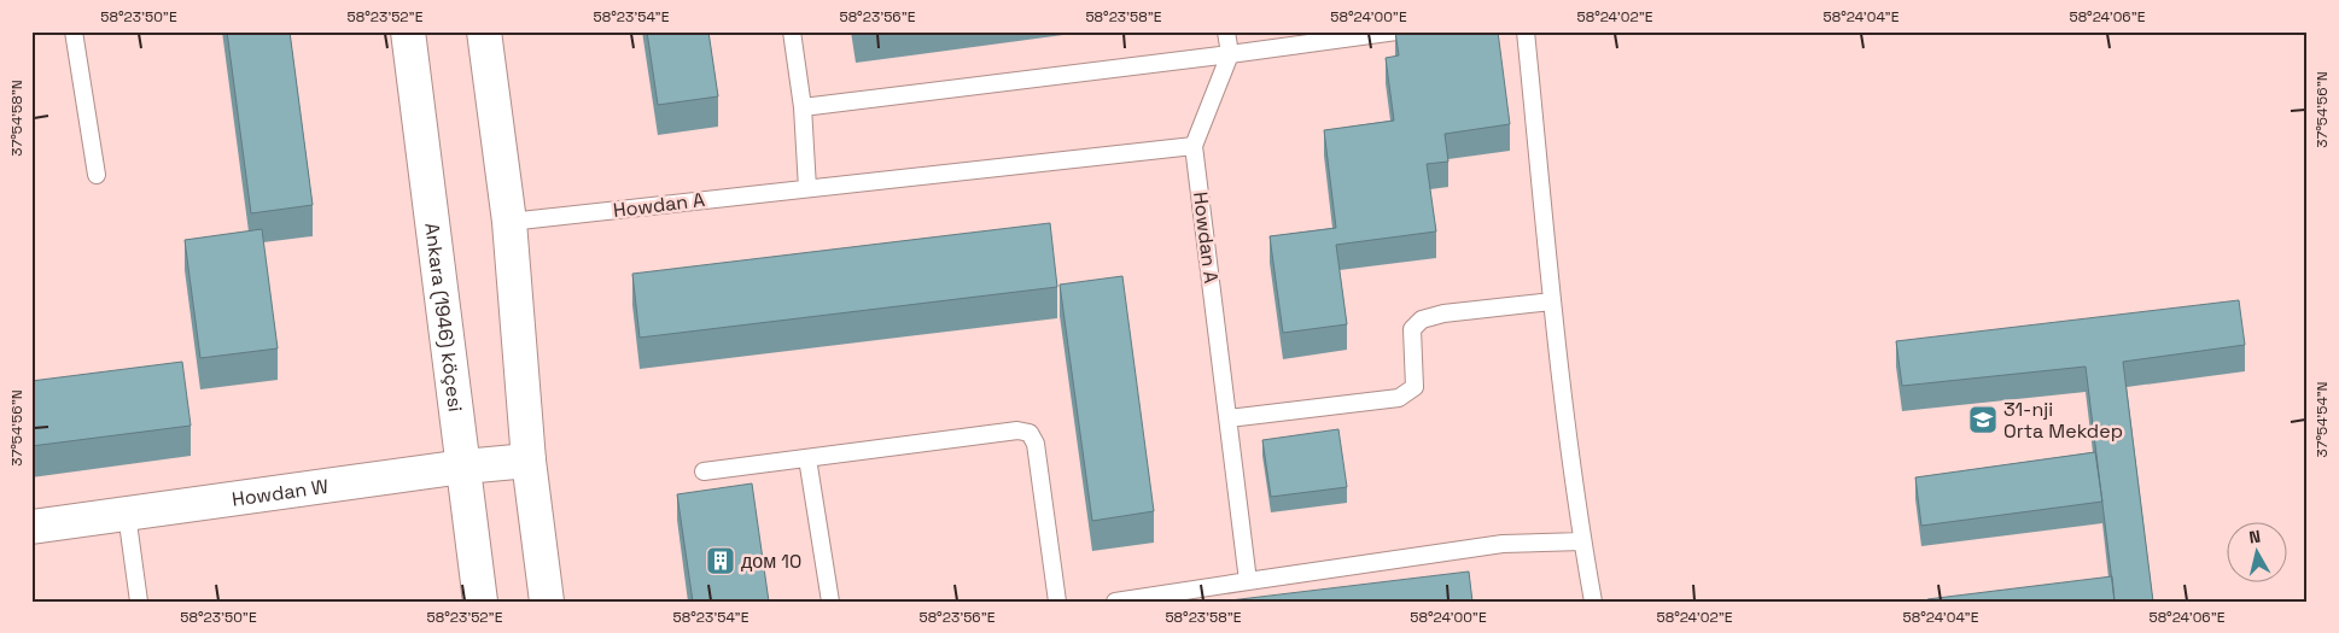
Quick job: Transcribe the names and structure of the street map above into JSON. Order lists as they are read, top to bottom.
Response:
{
  "streets": {
    "main road": ["Ankara (1946) köçesi", "Howdan W"],
    "lane": ["Howdan A"]
  },
  "crossings": [
    ["Ankara (1946) köçesi", "Howdan W"]
  ],
  "places": {
    "school or university": ["31-nji Orta Mekdep"],
    "building": ["дом 10"]
  },
  "north": "top",
  "coordinates": [
    "58°23'50\"E",
    "58°23'52\"E",
    "58°23'54\"E",
    "58°23'56\"E",
    "58°23'58\"E",
    "58°24'00\"E",
    "58°24'02\"E",
    "58°24'04\"E",
    "58°24'06\"E",
    "37°54'56\"N",
    "37°54'58\"N",
    "37°54'54\"N"
  ]
}
